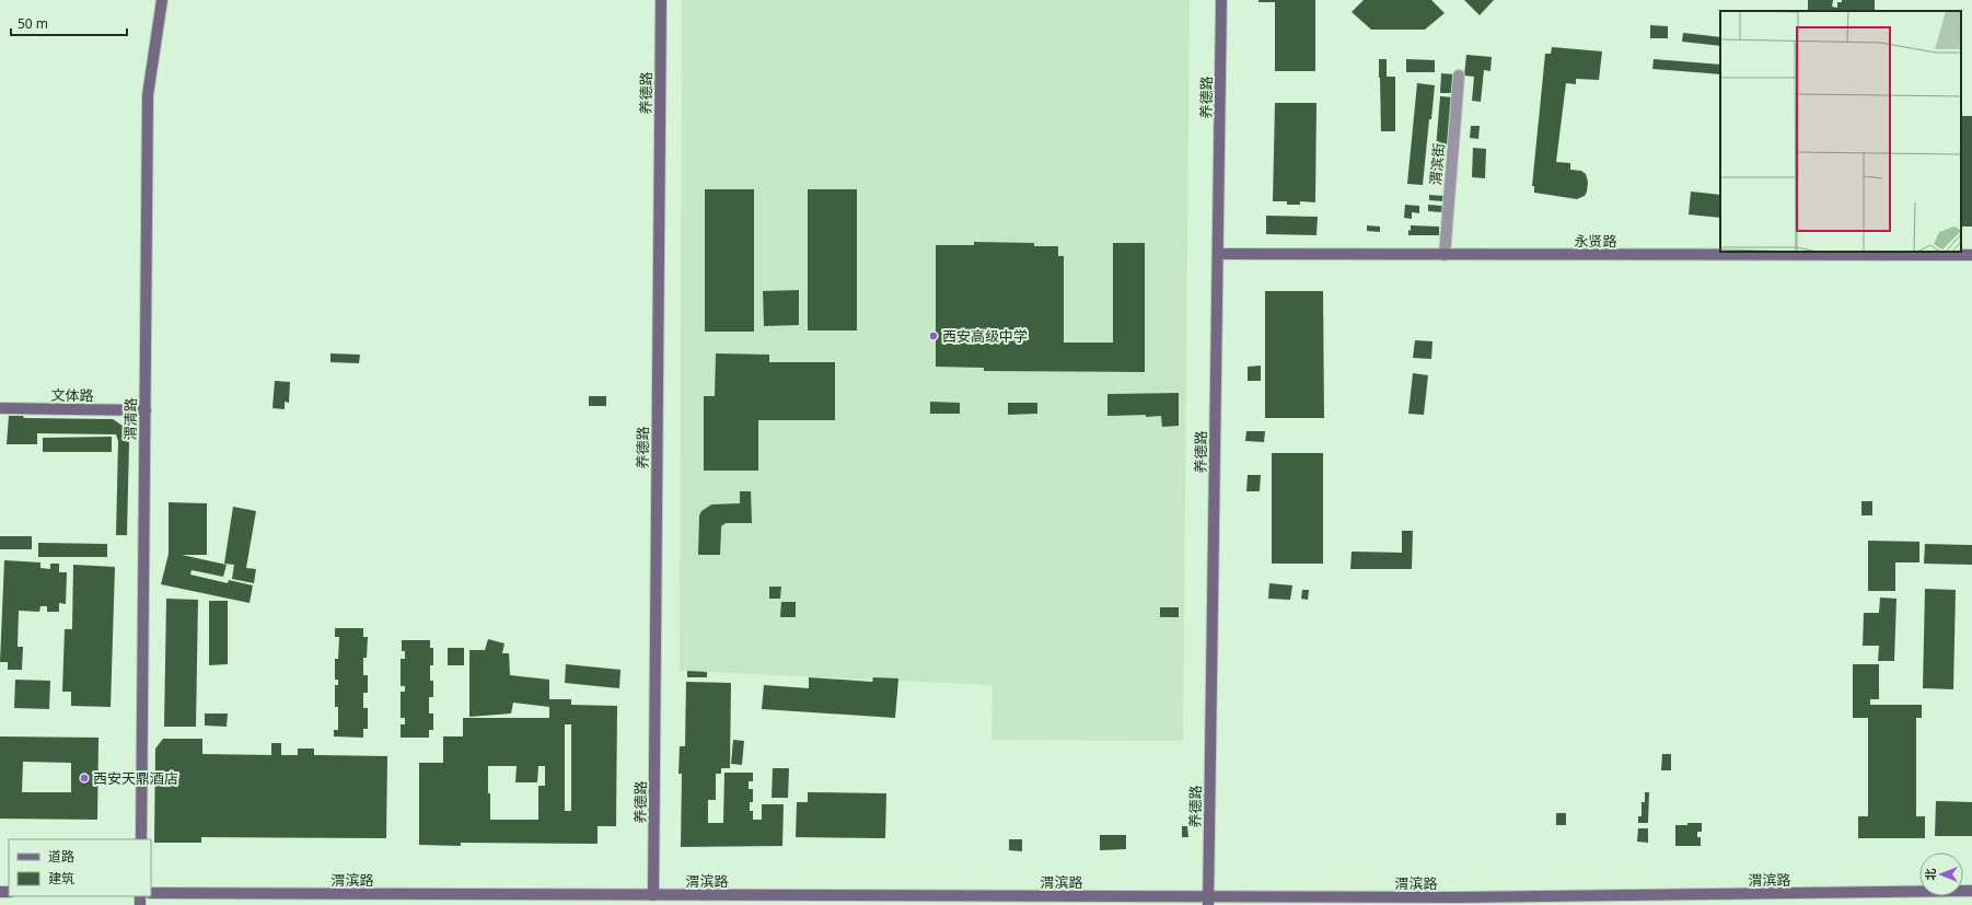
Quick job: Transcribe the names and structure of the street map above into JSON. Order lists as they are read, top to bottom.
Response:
{
  "streets": {
    "street": [
      "养德路",
      "渭滨街",
      "永贤路",
      "文体路",
      "渭清路",
      "渭滨路"
    ]
  },
  "crossings": [
    ["养德路", "永贤路"],
    ["养德路", "渭滨路"],
    ["渭滨街", "永贤路"],
    ["文体路", "渭清路"]
  ],
  "places": ["西安高级中学", "西安天鼎酒店"],
  "legend": ["道路", "建筑"],
  "scale_bar": "50 m",
  "north": "left"
}
